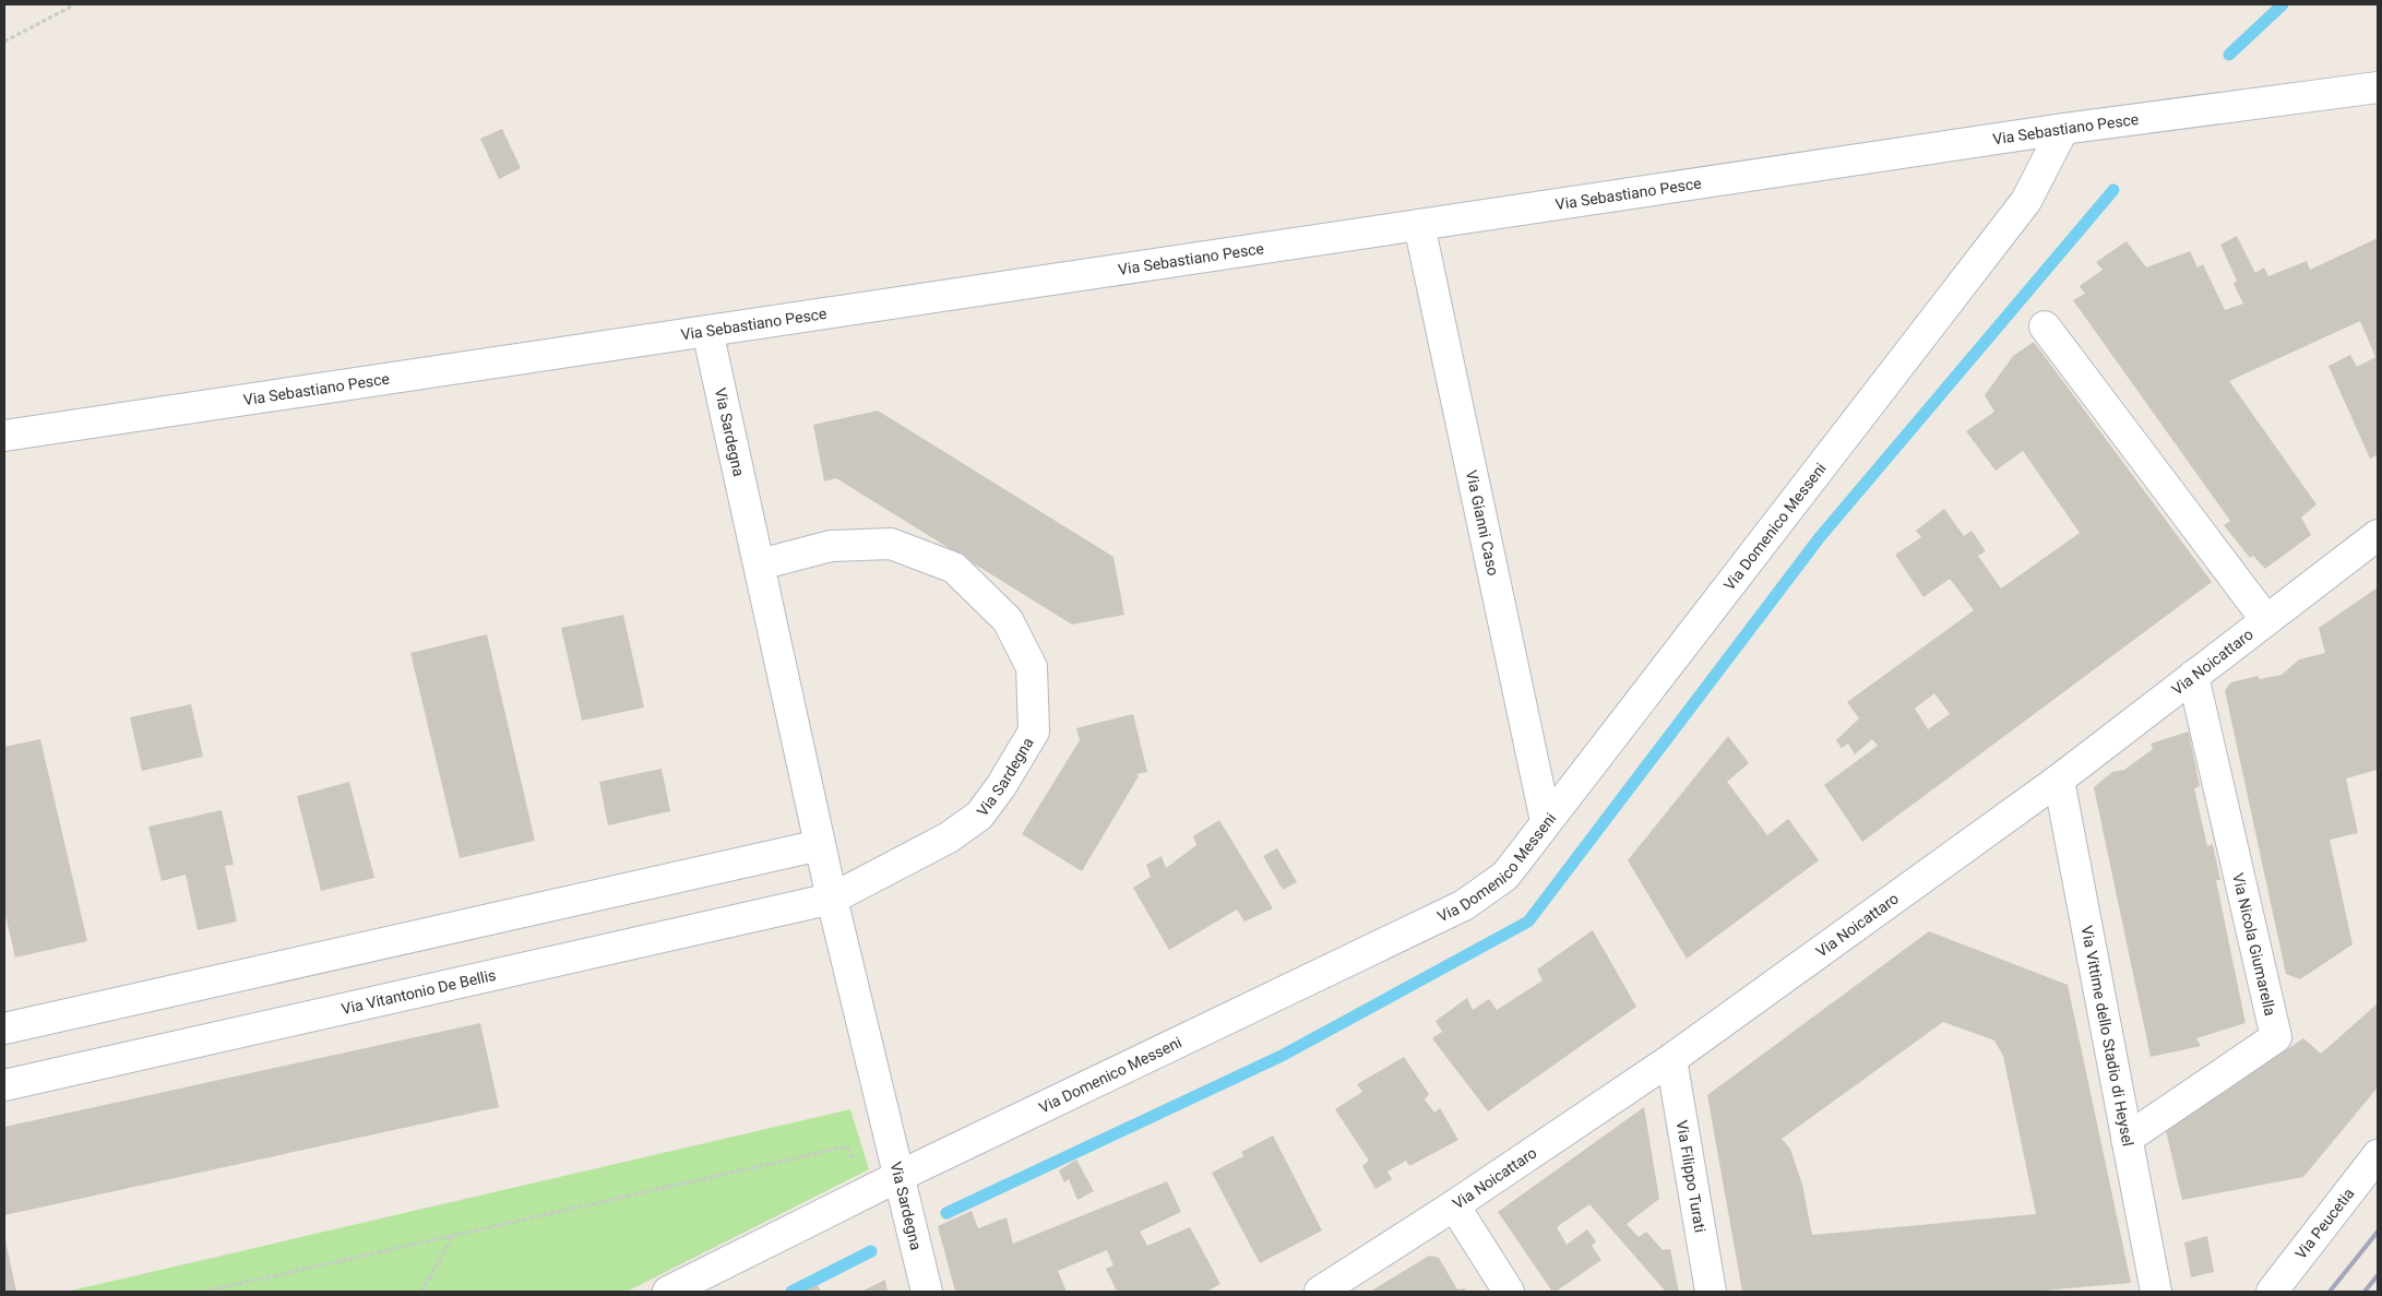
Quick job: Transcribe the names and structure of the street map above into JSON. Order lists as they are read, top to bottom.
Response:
{
  "streets": {
    "street": [
      "Via Sebastiano Pesce",
      "Via Sardegna",
      "Via Gianni Caso",
      "Via Domenico Messeni",
      "Via Noicattaro",
      "Via Nicola Giumarella",
      "Via Vitantonio De Bellis",
      "Via Vittime dello Stadio di Heysel",
      "Via Filippo Turati",
      "Via Peucetia"
    ]
  },
  "crossings": [
    ["Via Sebastiano Pesce", "Via Sardegna"],
    ["Via Sebastiano Pesce", "Via Gianni Caso"],
    ["Via Sebastiano Pesce", "Via Domenico Messeni"],
    ["Via Sardegna", "Via Domenico Messeni"],
    ["Via Sardegna", "Via Vitantonio De Bellis"],
    ["Via Gianni Caso", "Via Domenico Messeni"],
    ["Via Noicattaro", "Via Nicola Giumarella"],
    ["Via Noicattaro", "Via Vittime dello Stadio di Heysel"],
    ["Via Noicattaro", "Via Filippo Turati"],
    ["Via Nicola Giumarella", "Via Vittime dello Stadio di Heysel"]
  ]
}
